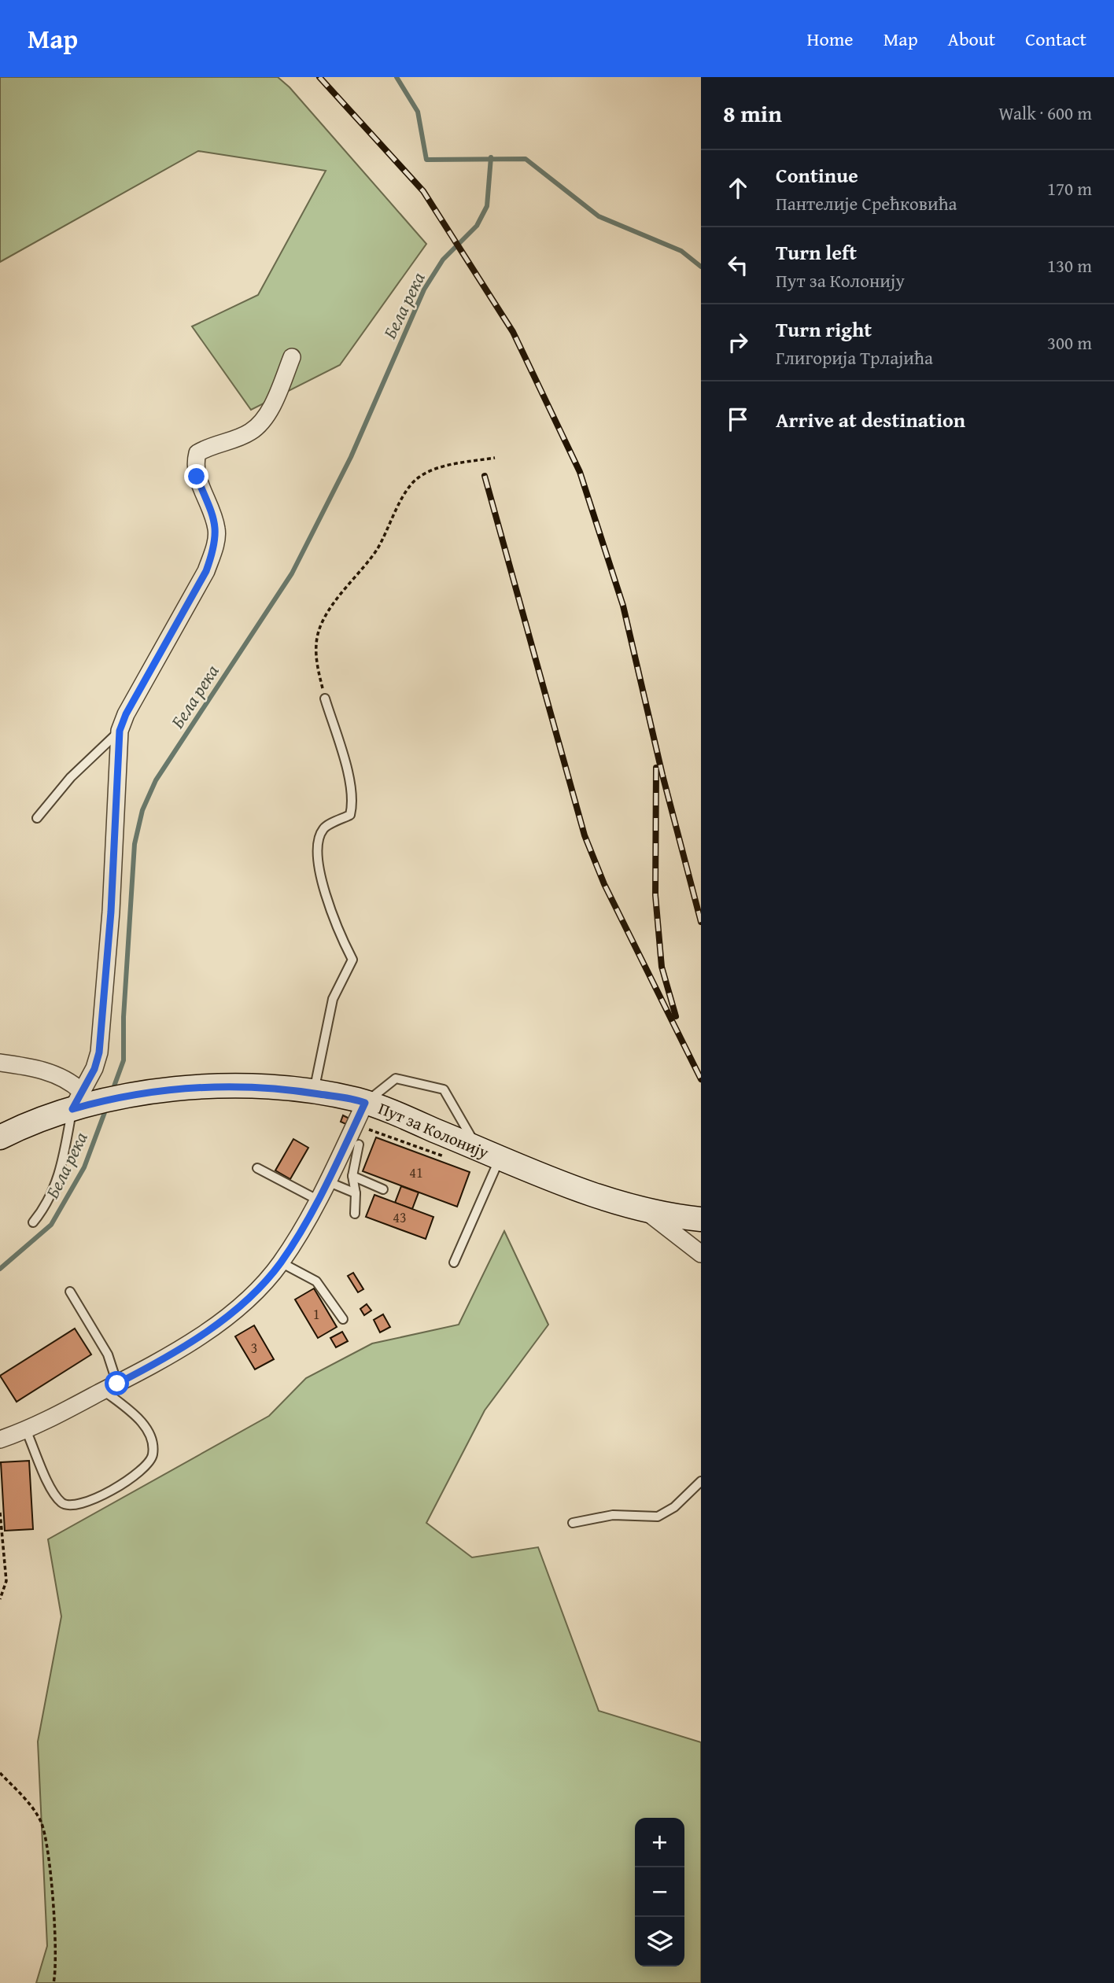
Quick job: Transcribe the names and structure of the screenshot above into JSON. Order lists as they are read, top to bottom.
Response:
{
  "streets": {
    "street": ["Пут за Колонију"]
  },
  "water": ["Бела река"],
  "house_numbers": [
    "41",
    "43",
    "1",
    "3"
  ],
  "page": {
    "header": "Map",
    "nav": [
      "Home",
      "Map",
      "About",
      "Contact"
    ],
    "heading": ["8 min", "Walk · 600 m"],
    "list": [
      ["Continue", "Пантелије Срећковића", "170 m"],
      ["Turn left", "Пут за Колонију", "130 m"],
      ["Turn right", "Глигорија Трлајића", "300 m"],
      "Arrive at destination"
    ],
    "map_buttons": ["+", "−"]
  }
}
